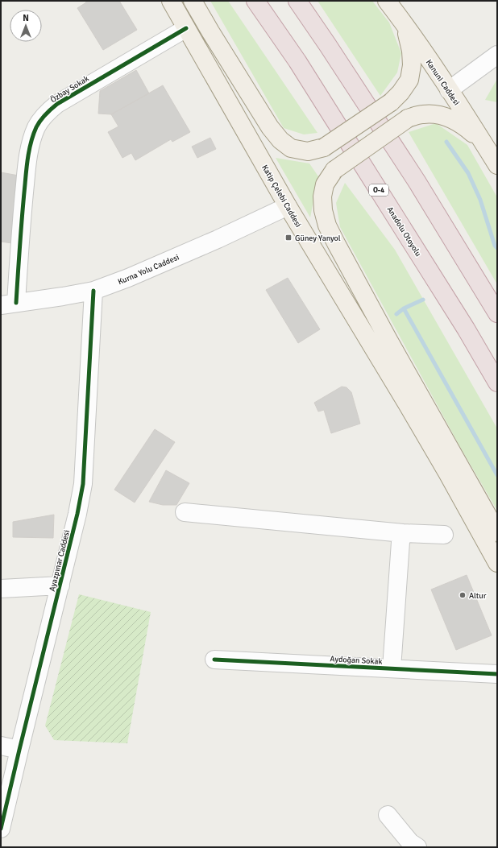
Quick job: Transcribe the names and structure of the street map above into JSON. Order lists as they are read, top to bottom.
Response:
{
  "streets": {
    "highway": ["O-4", "Anadolu Otoyolu"],
    "main road": ["Kanuni Caddesi", "Katip Çelebi Caddesi"],
    "street": [
      "Özbay Sokak",
      "Kurna Yolu Caddesi",
      "Ayazpınar Caddesi",
      "Aydoğan Sokak"
    ]
  },
  "crossings": [
    ["Özbay Sokak", "Katip Çelebi Caddesi"],
    ["Özbay Sokak", "Kurna Yolu Caddesi"],
    ["Katip Çelebi Caddesi", "Kurna Yolu Caddesi"],
    ["Kurna Yolu Caddesi", "Ayazpınar Caddesi"]
  ],
  "places": {
    "transit": ["Güney Yanyol"],
    "other": ["Altur"]
  },
  "north": "top"
}
